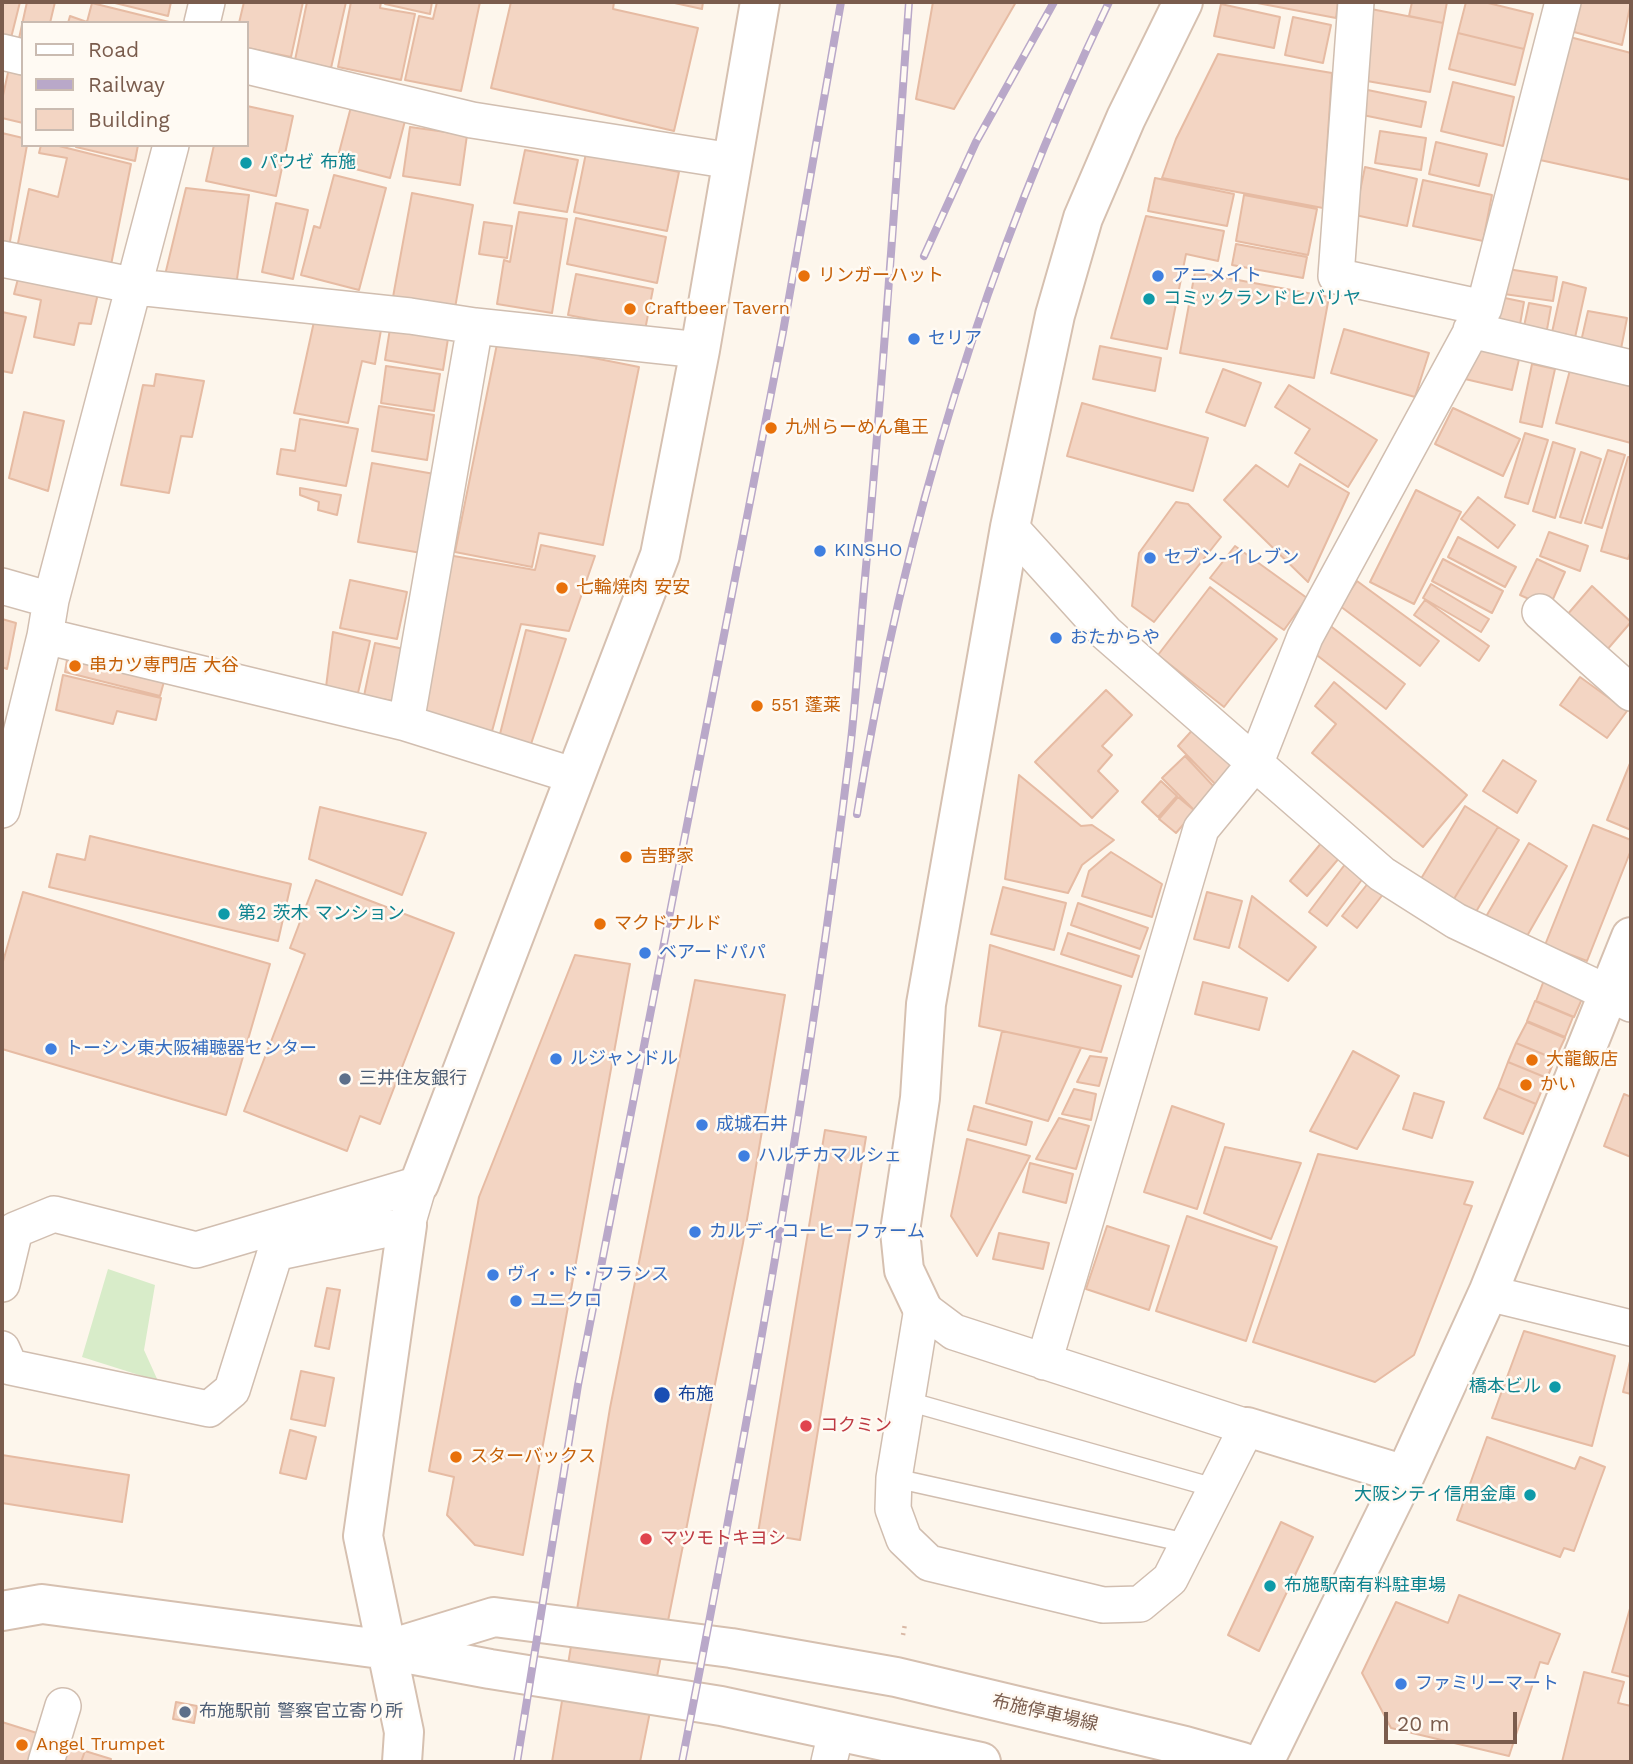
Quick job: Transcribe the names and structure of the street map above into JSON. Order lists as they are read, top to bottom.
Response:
{
  "streets": {
    "street": ["布施停車場線"]
  },
  "places": [
    "パウゼ 布施",
    "リンガーハット",
    "アニメイト",
    "コミックランドヒバリヤ",
    "Craftbeer Tavern",
    "セリア",
    "九州らーめん亀王",
    "KINSHO",
    "セブン-イレブン",
    "七輪焼肉 安安",
    "おたからや",
    "串カツ専門店 大谷",
    "551 蓬莱",
    "吉野家",
    "第2 茨木 マンション",
    "マクドナルド",
    "ベアードパパ",
    "トーシン東大阪補聴器センター",
    "ルジャンドル",
    "大龍飯店",
    "三井住友銀行",
    "かい",
    "成城石井",
    "ハルチカマルシェ",
    "カルディコーヒーファーム",
    "ヴィ・ド・フランス",
    "ユニクロ",
    "橋本ビル",
    "布施",
    "コクミン",
    "スターバックス",
    "大阪シティ信用金庫",
    "マツモトキヨシ",
    "布施駅南有料駐車場",
    "ファミリーマート",
    "布施駅前 警察官立寄り所",
    "Angel Trumpet"
  ],
  "legend": ["Road", "Railway", "Building"],
  "scale_bar": "20 m"
}
